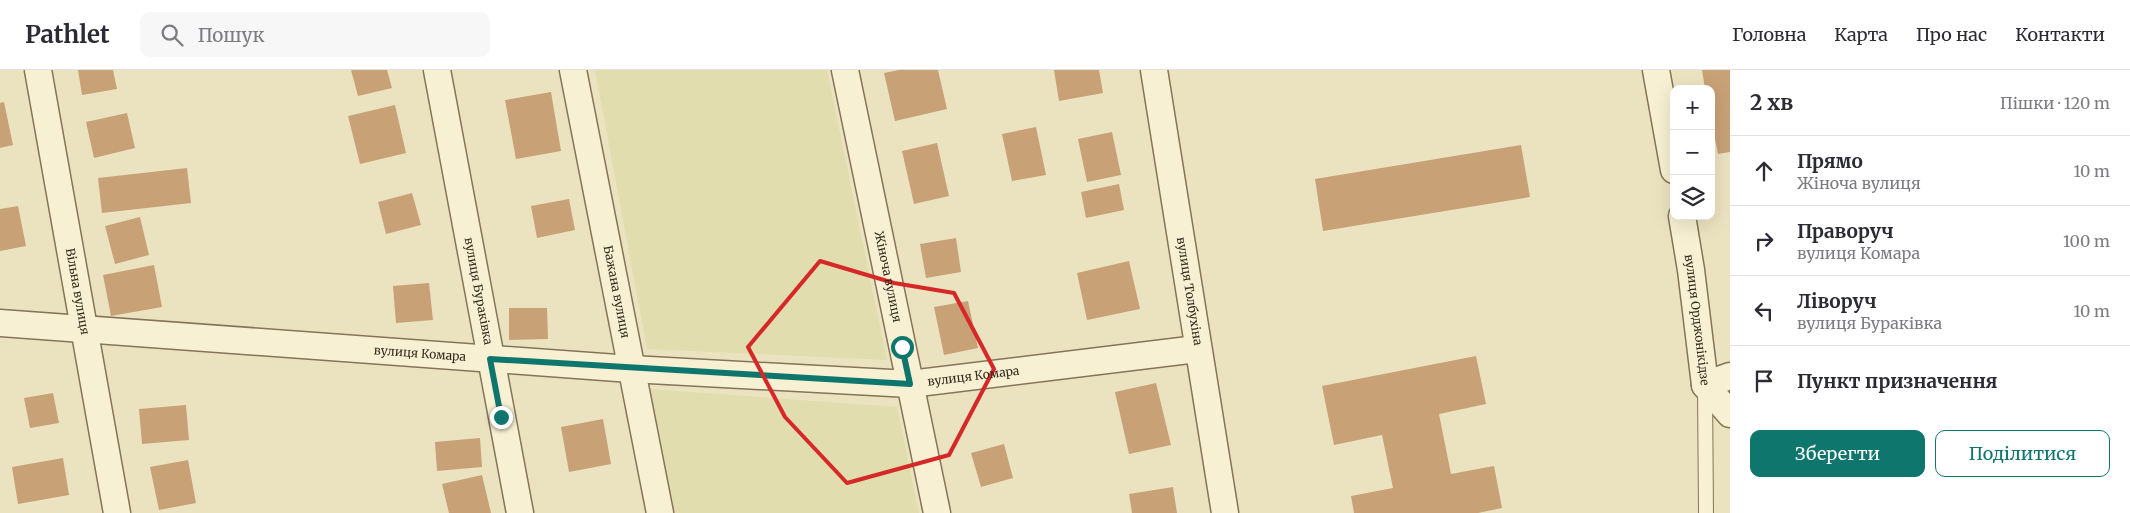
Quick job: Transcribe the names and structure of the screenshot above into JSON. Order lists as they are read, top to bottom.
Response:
{
  "streets": {
    "street": [
      "Жіноча вулиця",
      "Вільна вулиця",
      "вулиця Бураківка",
      "Бажана вулиця",
      "вулиця Толбухіна",
      "вулиця Орджонікідзе",
      "вулиця Комара"
    ]
  },
  "crossings": [
    ["Жіноча вулиця", "вулиця Комара"],
    ["Вільна вулиця", "вулиця Комара"],
    ["вулиця Бураківка", "вулиця Комара"],
    ["Бажана вулиця", "вулиця Комара"],
    ["вулиця Толбухіна", "вулиця Комара"]
  ],
  "page": {
    "header": "Pathlet",
    "search": "Пошук",
    "nav": [
      "Головна",
      "Карта",
      "Про нас",
      "Контакти"
    ],
    "heading": ["2 хв", "Пішки · 120 m"],
    "map_buttons": ["+", "−"],
    "list": [
      ["Прямо", "Жіноча вулиця", "10 m"],
      ["Праворуч", "вулиця Комара", "100 m"],
      ["Ліворуч", "вулиця Бураківка", "10 m"],
      "Пункт призначення"
    ],
    "buttons": ["Зберегти", "Поділитися"]
  }
}
